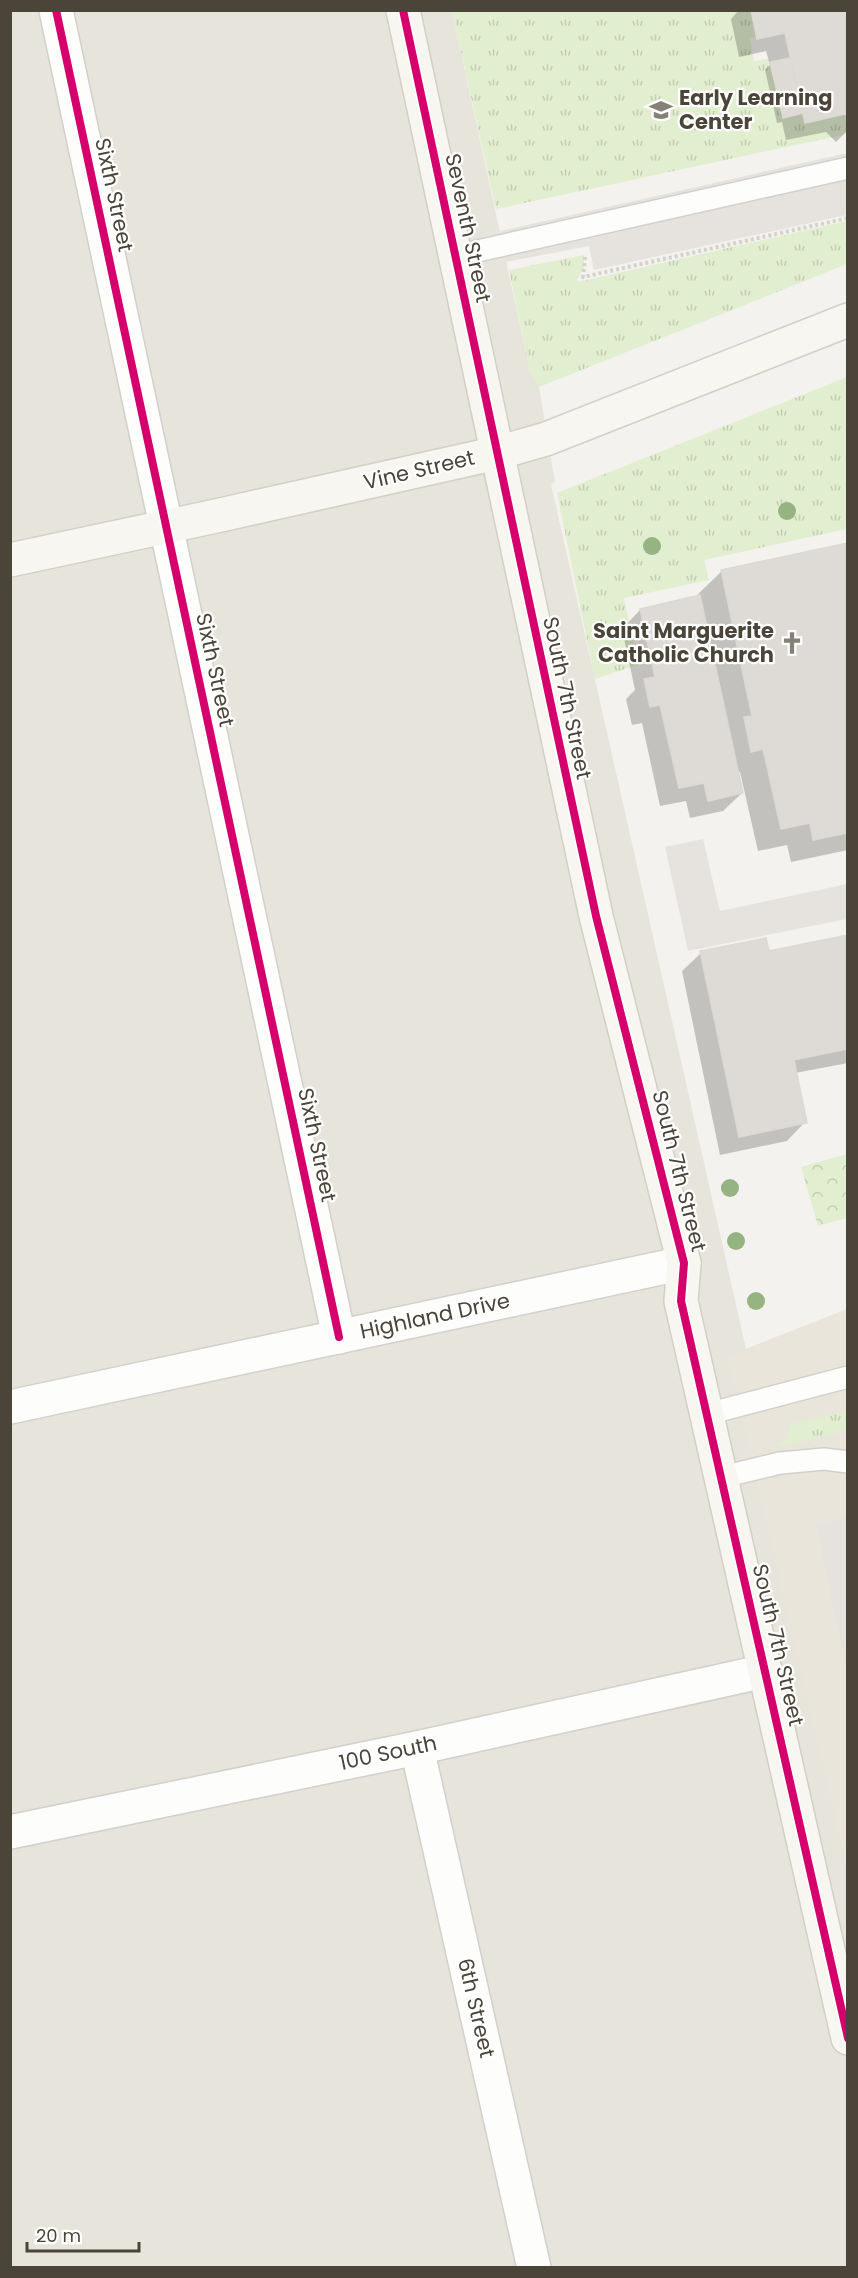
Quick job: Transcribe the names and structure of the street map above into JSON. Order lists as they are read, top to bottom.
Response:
{
  "streets": {
    "street": [
      "Sixth Street",
      "Seventh Street",
      "Vine Street",
      "South 7th Street",
      "Highland Drive",
      "100 South",
      "6th Street"
    ]
  },
  "crossings": [
    ["Sixth Street", "Vine Street"],
    ["Sixth Street", "Highland Drive"],
    ["Seventh Street", "Vine Street"],
    ["Seventh Street", "South 7th Street"],
    ["Vine Street", "South 7th Street"],
    ["South 7th Street", "Highland Drive"],
    ["South 7th Street", "100 South"],
    ["100 South", "6th Street"]
  ],
  "places": {
    "school or university": ["Early Learning Center"],
    "church": ["Saint Marguerite Catholic Church"]
  },
  "scale_bar": "20 m"
}
